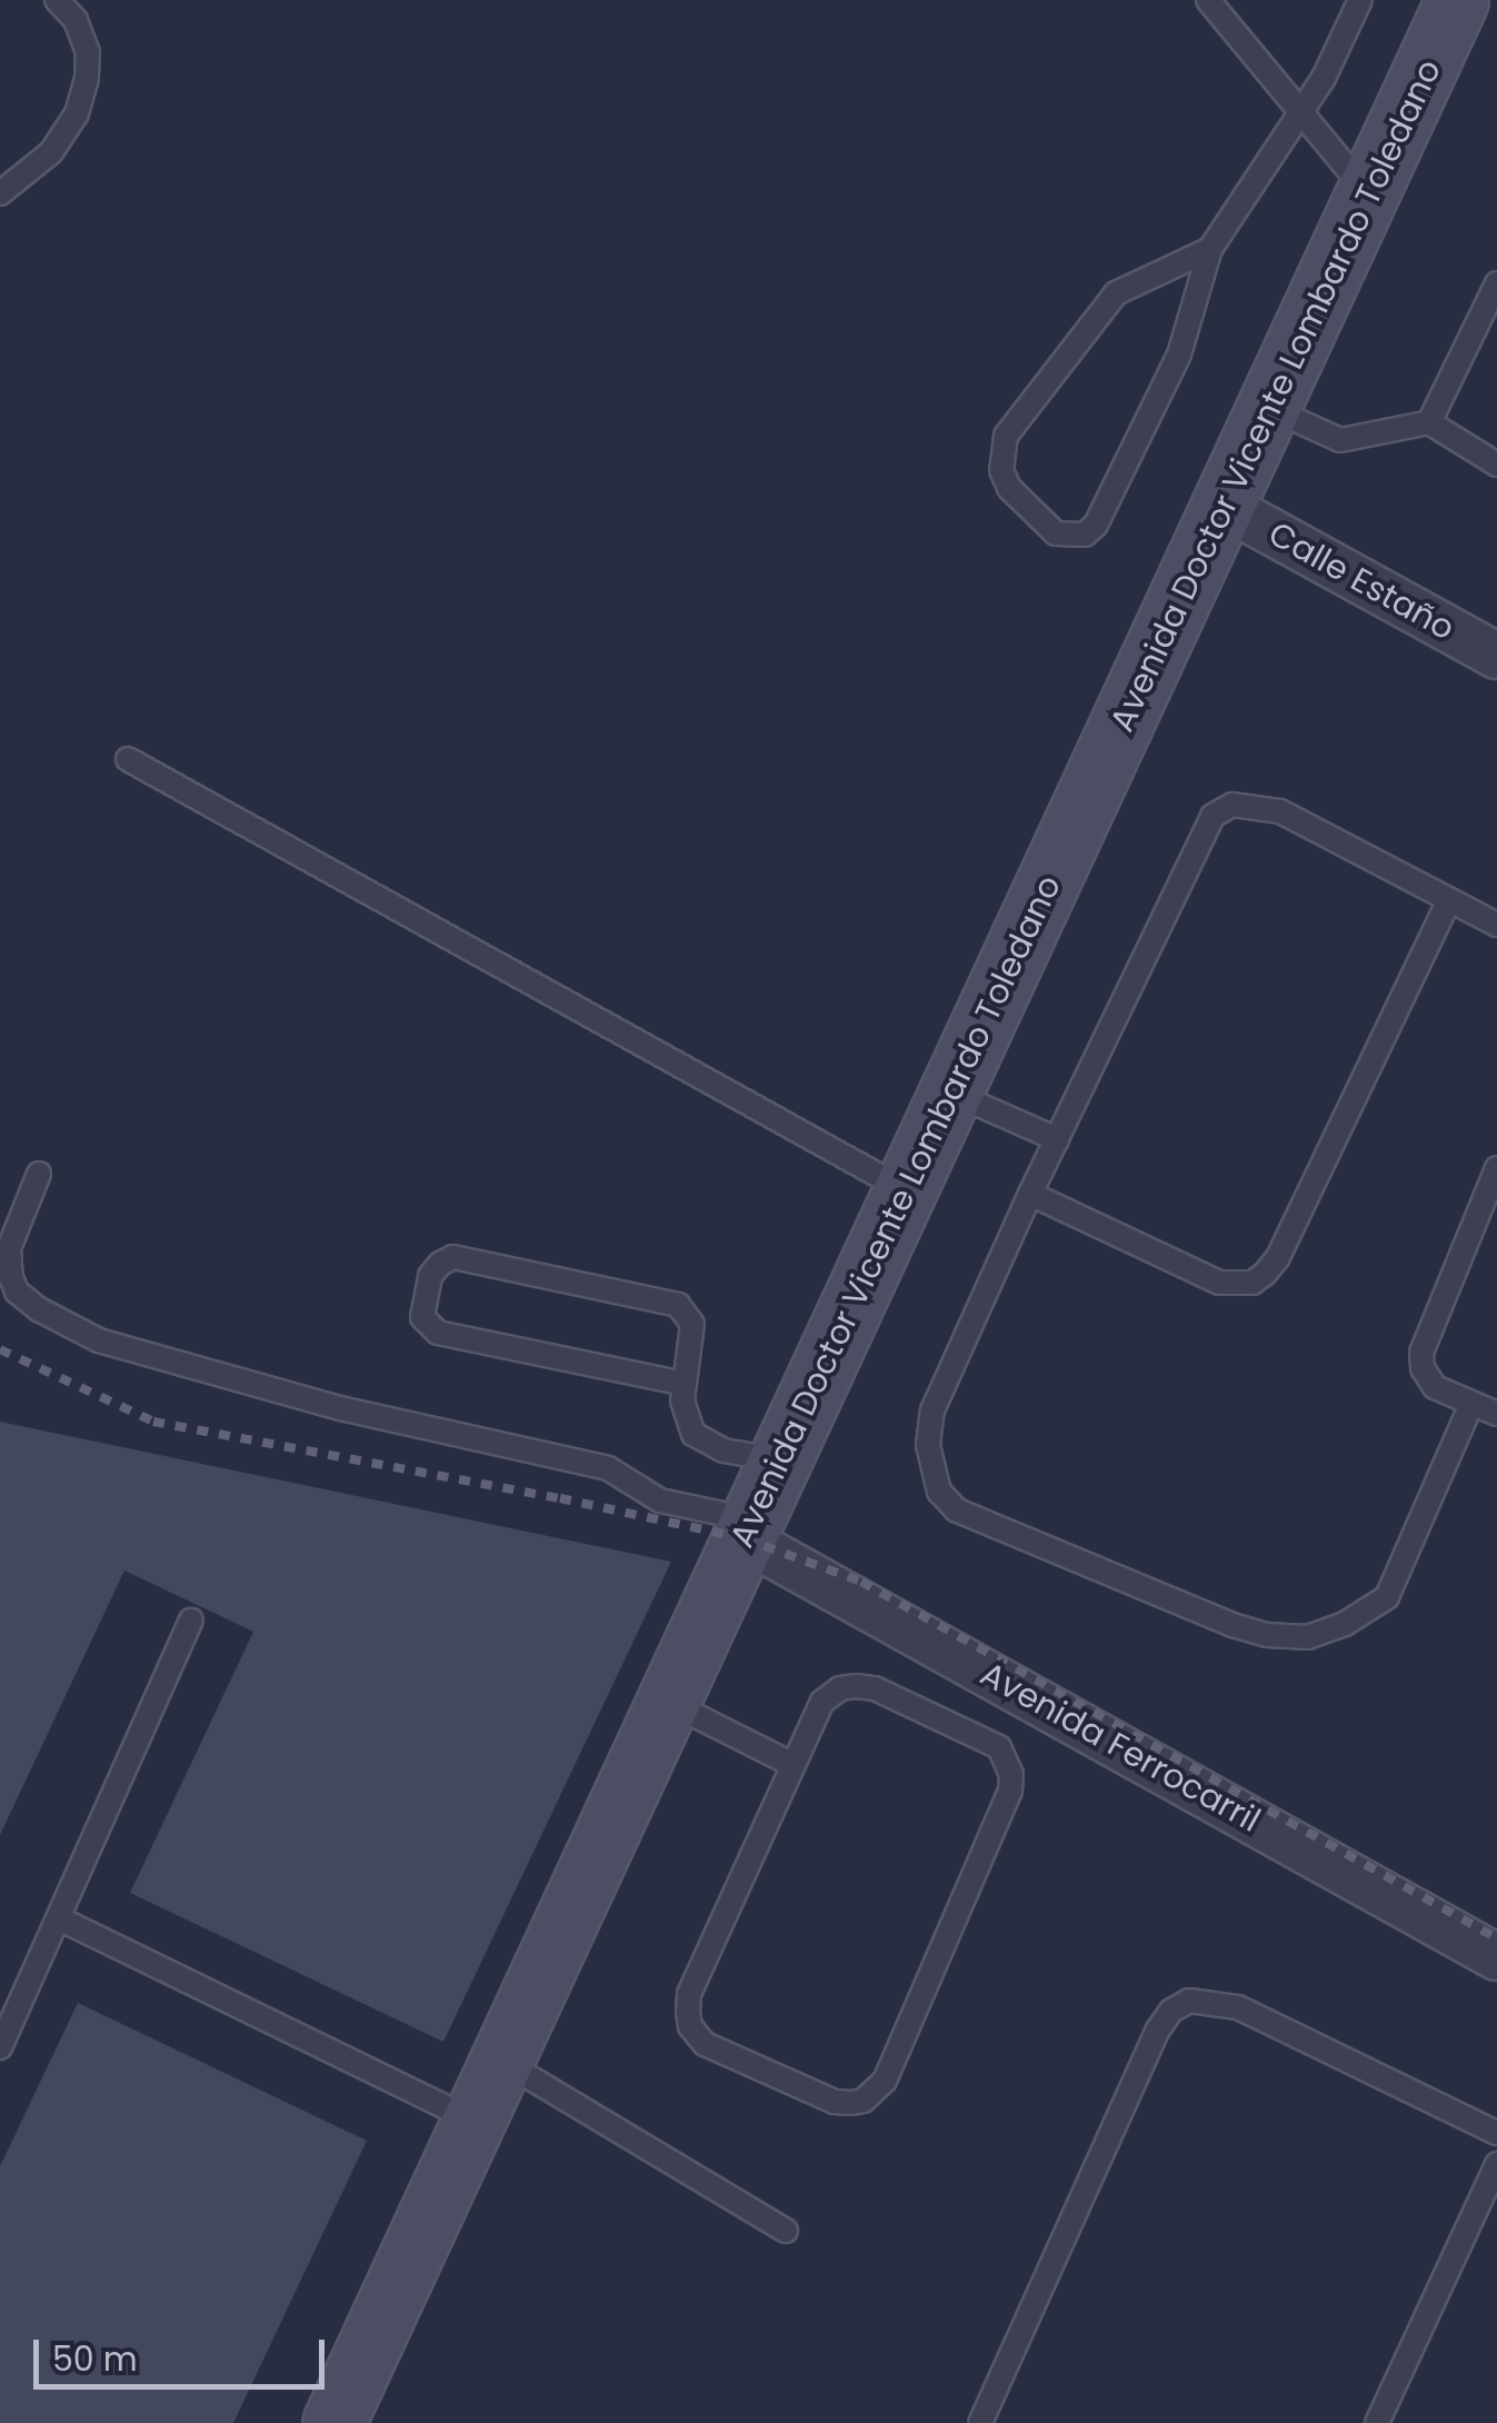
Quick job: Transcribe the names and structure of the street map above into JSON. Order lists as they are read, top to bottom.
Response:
{
  "streets": {
    "street": ["Avenida Doctor Vicente Lombardo Toledano", "Calle Estaño", "Avenida Ferrocarril"]
  },
  "crossings": [
    ["Avenida Doctor Vicente Lombardo Toledano", "Calle Estaño"],
    ["Avenida Doctor Vicente Lombardo Toledano", "Avenida Ferrocarril"]
  ],
  "scale_bar": "50 m"
}
